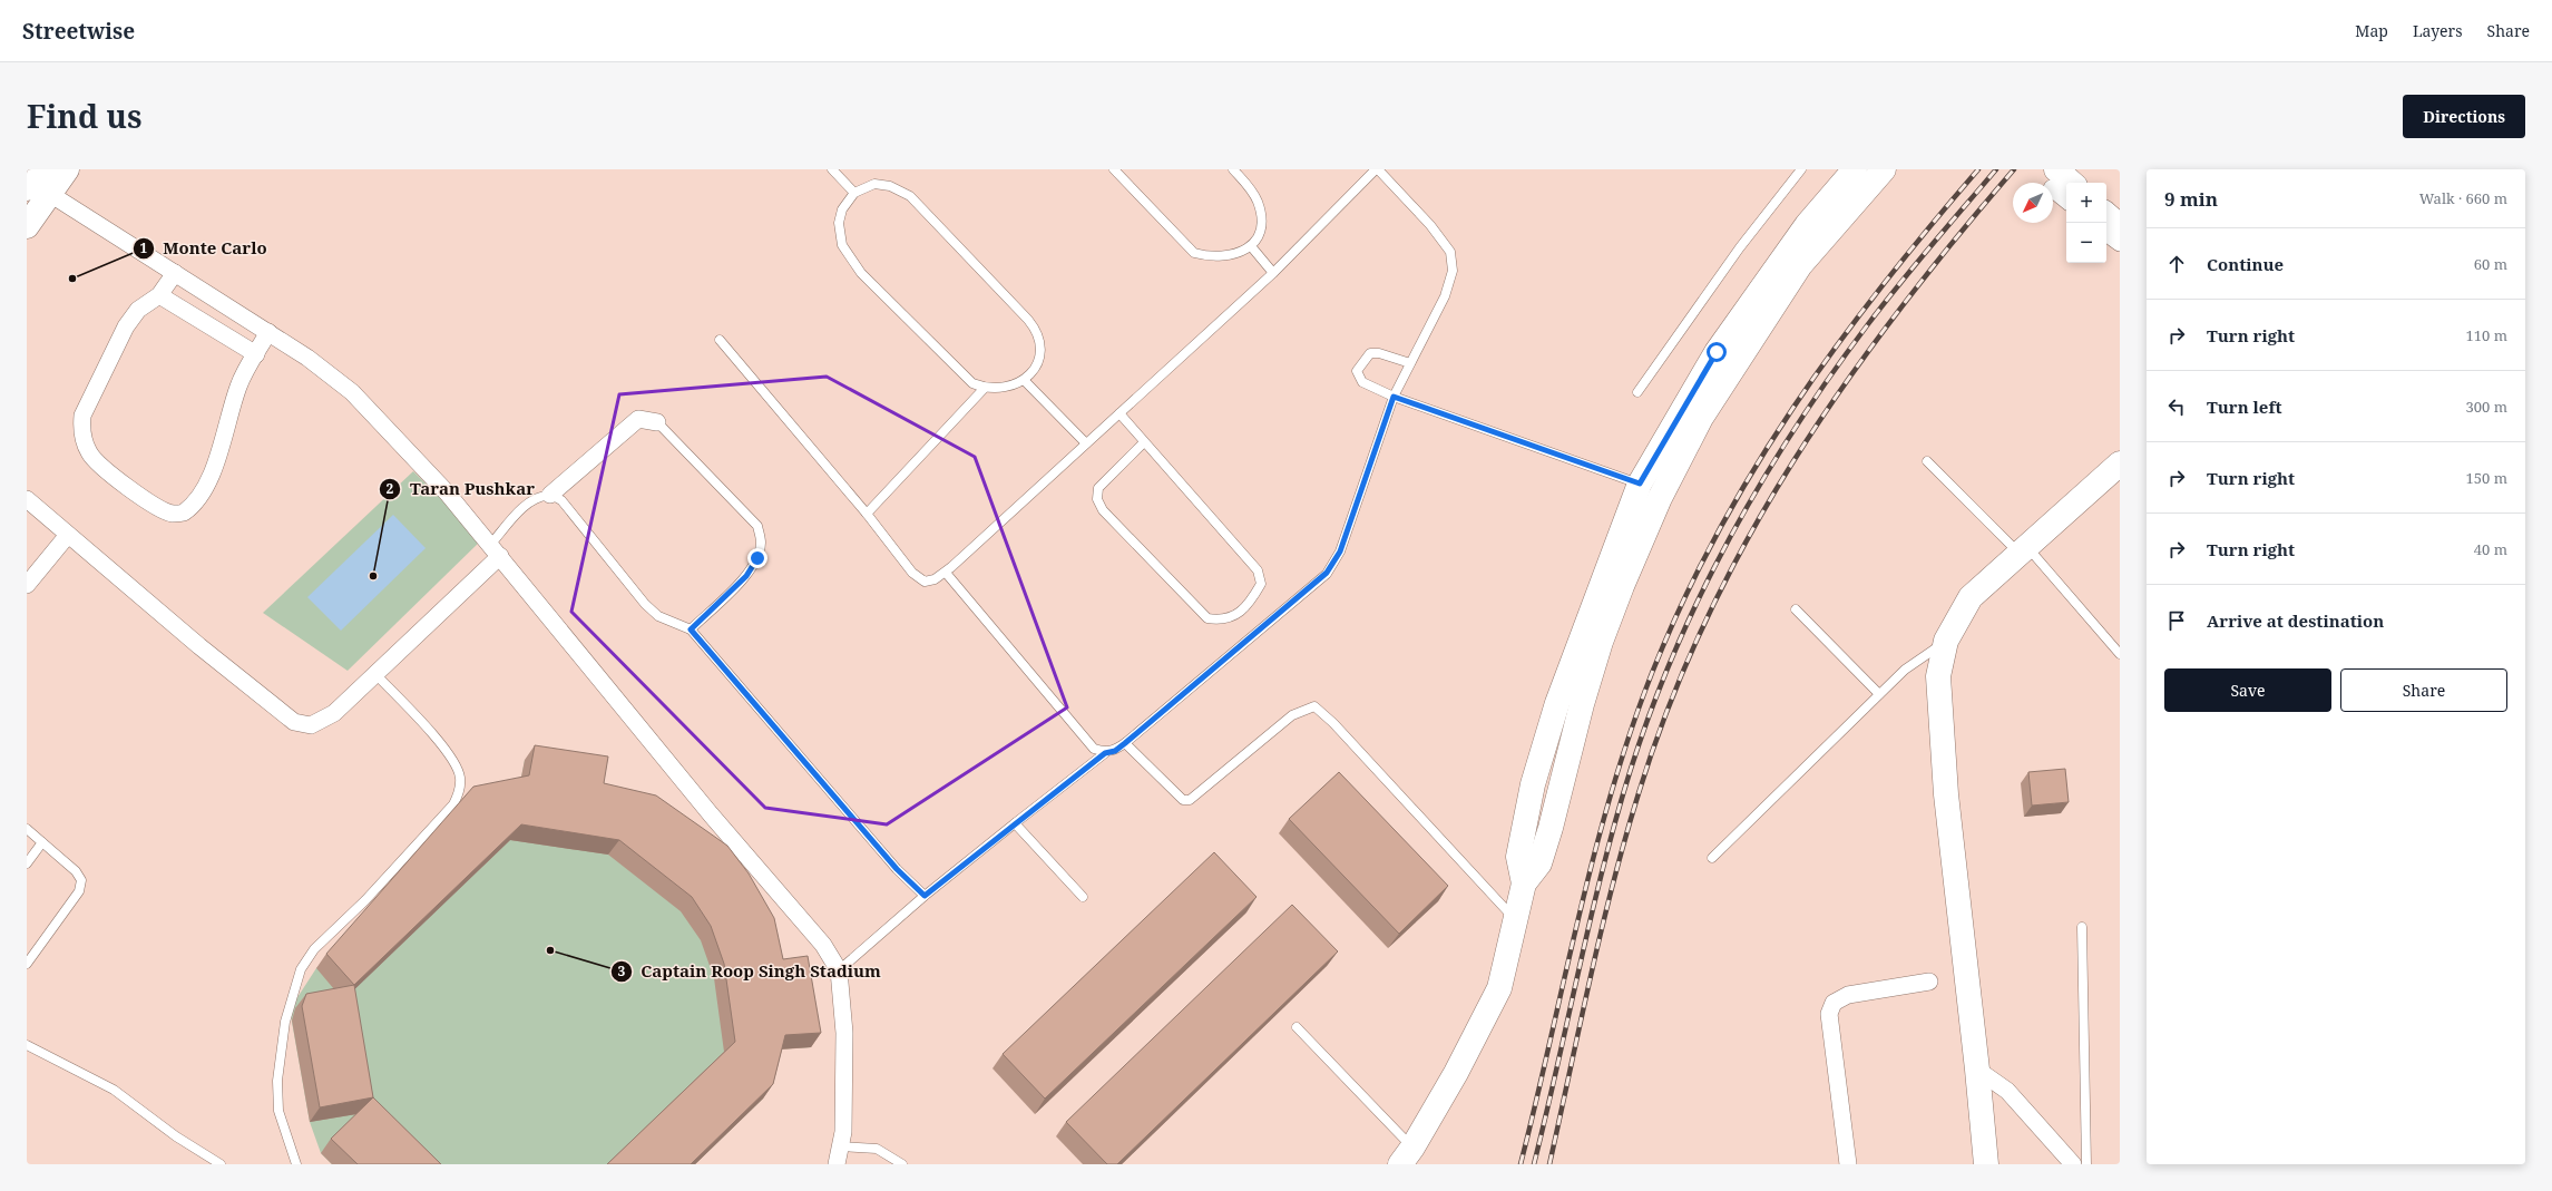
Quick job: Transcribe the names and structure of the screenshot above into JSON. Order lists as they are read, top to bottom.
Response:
{
  "places": ["Monte Carlo", "Taran Pushkar", "Captain Roop Singh Stadium"],
  "north": "bottom left",
  "page": {
    "header": "Streetwise",
    "nav": ["Map", "Layers", "Share"],
    "title": "Find us",
    "buttons": [
      "Directions",
      ["Save", "Share"]
    ],
    "heading": ["9 min", "Walk · 660 m"],
    "map_buttons": ["+", "−"],
    "list": [
      ["Continue", "60 m"],
      ["Turn right", "110 m"],
      ["Turn left", "300 m"],
      ["Turn right", "150 m"],
      ["Turn right", "40 m"],
      "Arrive at destination"
    ]
  }
}
